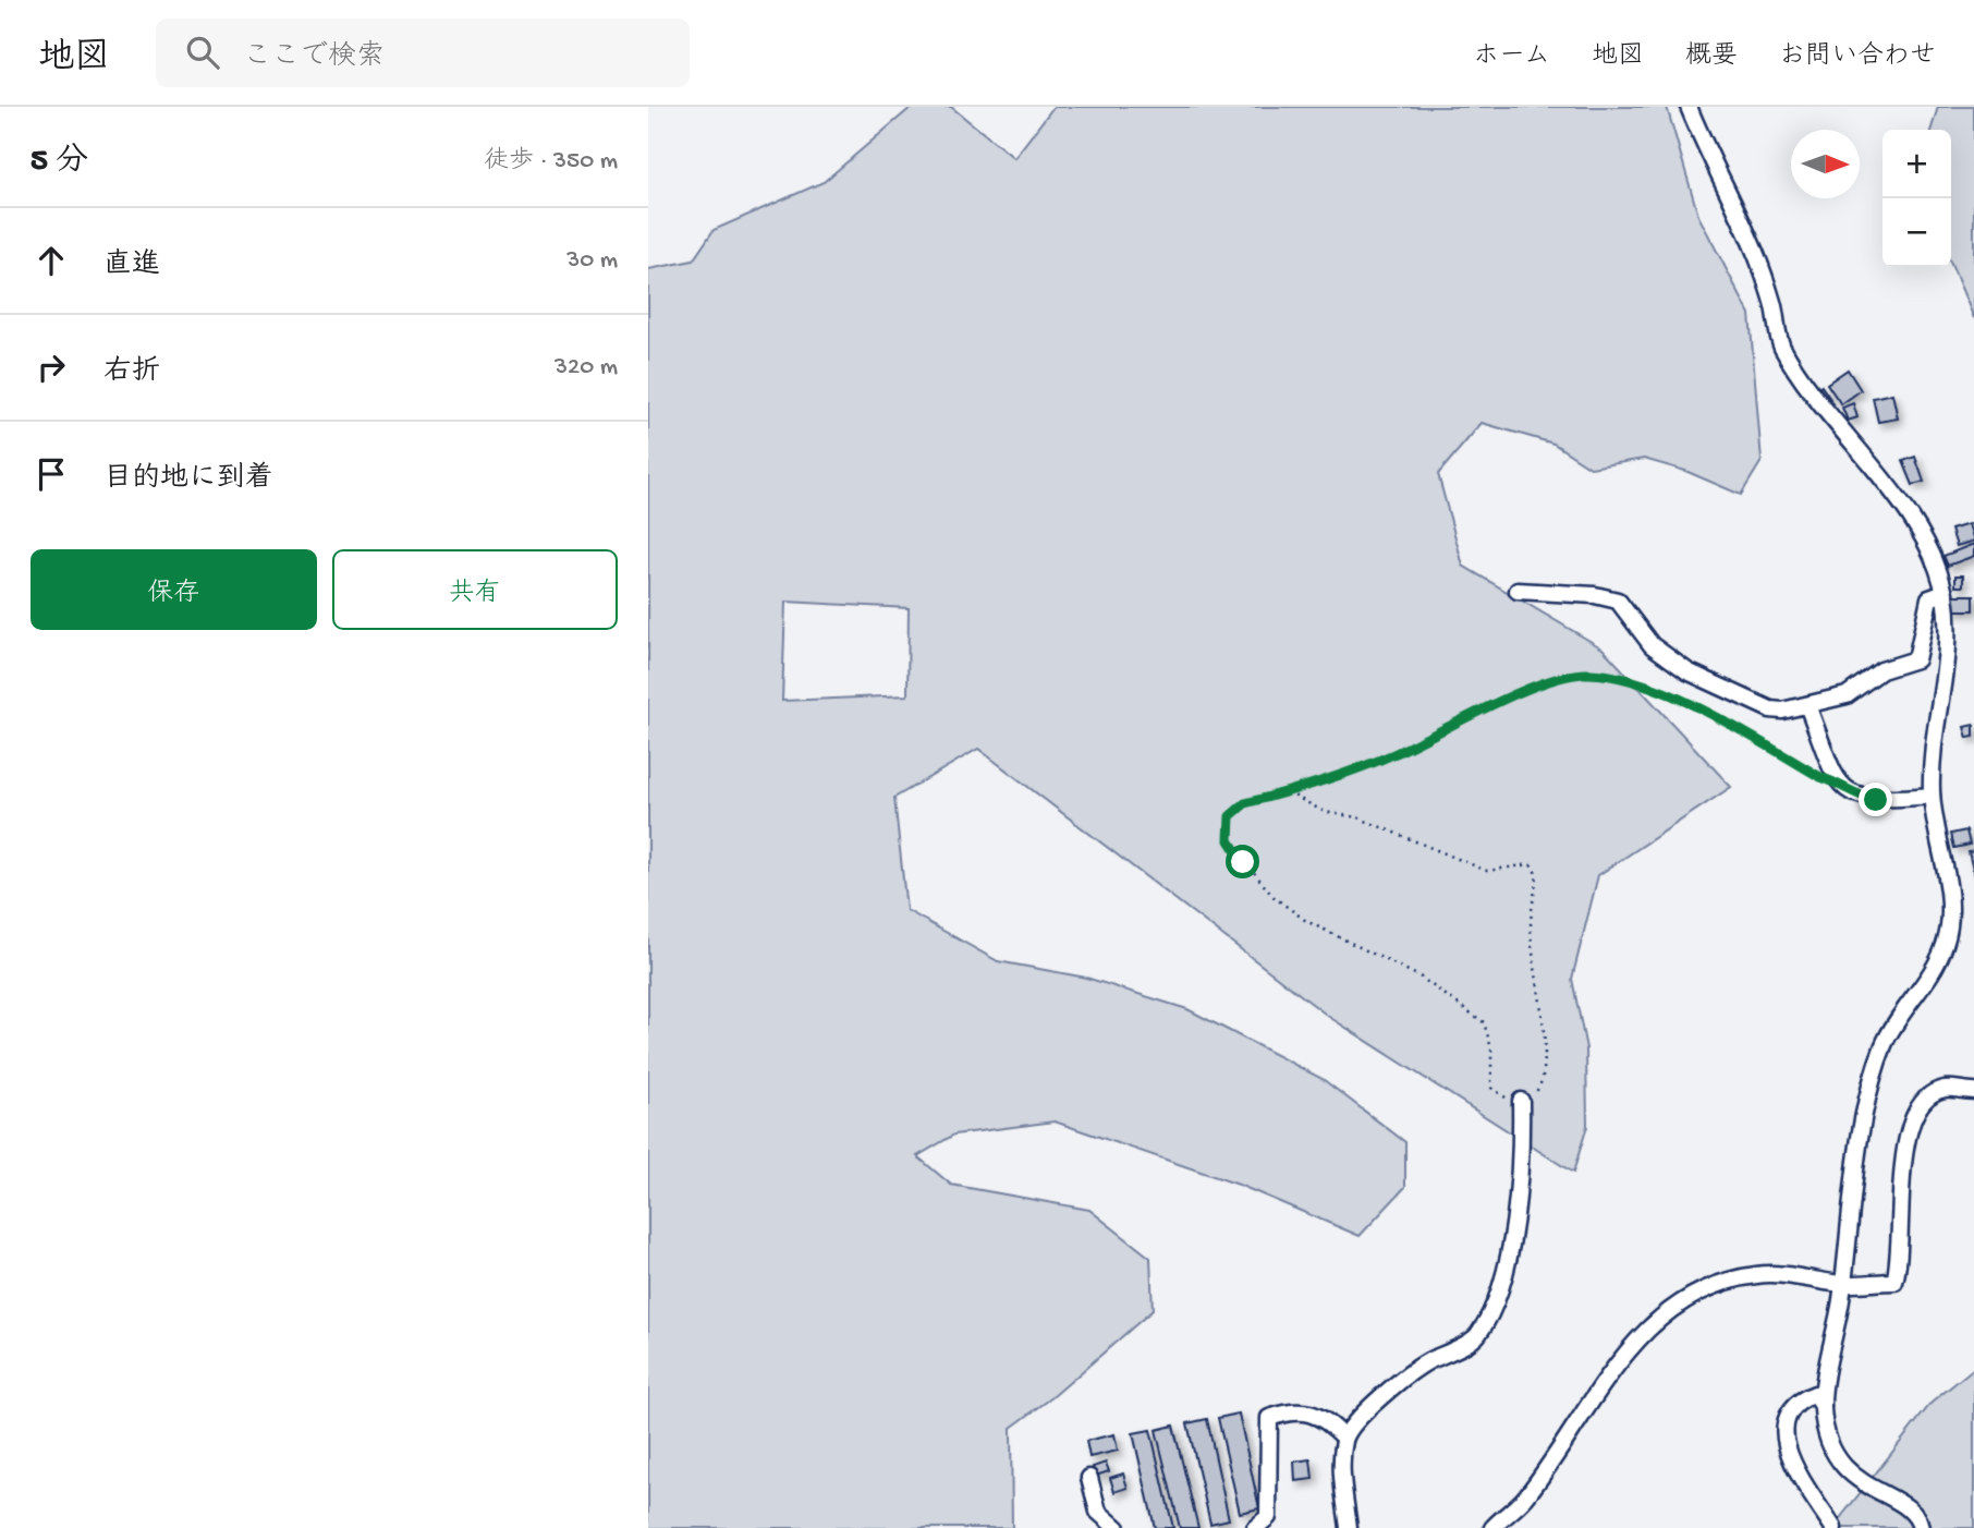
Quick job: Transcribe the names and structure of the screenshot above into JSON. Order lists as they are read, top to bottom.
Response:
{
  "north": "right",
  "page": {
    "header": "地図",
    "search": "ここで検索",
    "nav": [
      "ホーム",
      "地図",
      "概要",
      "お問い合わせ"
    ],
    "heading": ["5 分", "徒歩 · 350 m"],
    "map_buttons": ["+", "−"],
    "list": [
      ["直進", "30 m"],
      ["右折", "320 m"],
      "目的地に到着"
    ],
    "buttons": ["保存", "共有"]
  }
}
